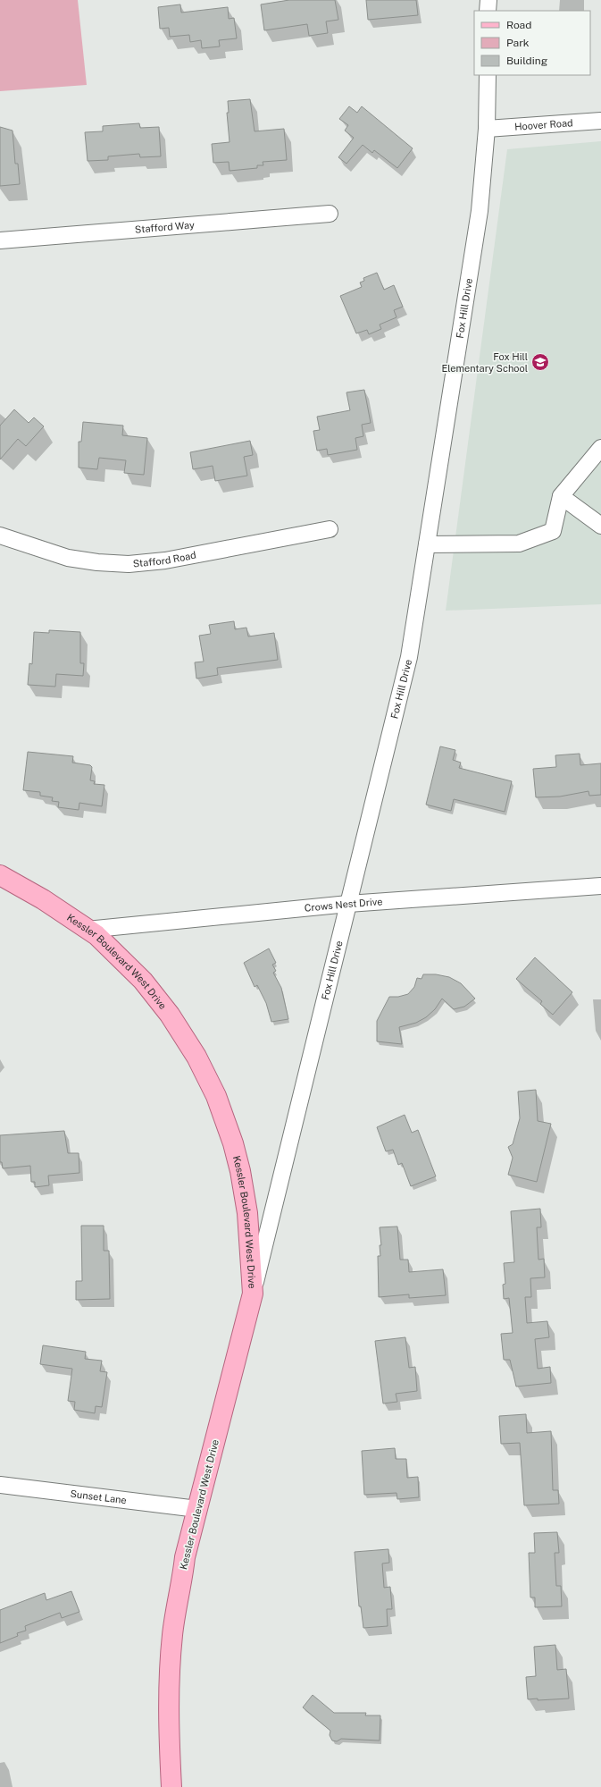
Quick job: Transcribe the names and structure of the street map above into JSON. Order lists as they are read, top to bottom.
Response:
{
  "streets": {
    "main road": ["Kessler Boulevard West Drive"],
    "street": [
      "Hoover Road",
      "Stafford Way",
      "Fox Hill Drive",
      "Stafford Road",
      "Crows Nest Drive",
      "Sunset Lane"
    ]
  },
  "crossings": [
    ["Hoover Road", "Fox Hill Drive"],
    ["Fox Hill Drive", "Crows Nest Drive"],
    ["Fox Hill Drive", "Kessler Boulevard West Drive"],
    ["Crows Nest Drive", "Kessler Boulevard West Drive"],
    ["Kessler Boulevard West Drive", "Sunset Lane"]
  ],
  "places": {
    "school or university": ["Fox Hill Elementary School"]
  },
  "legend": ["Road", "Park", "Building"]
}
